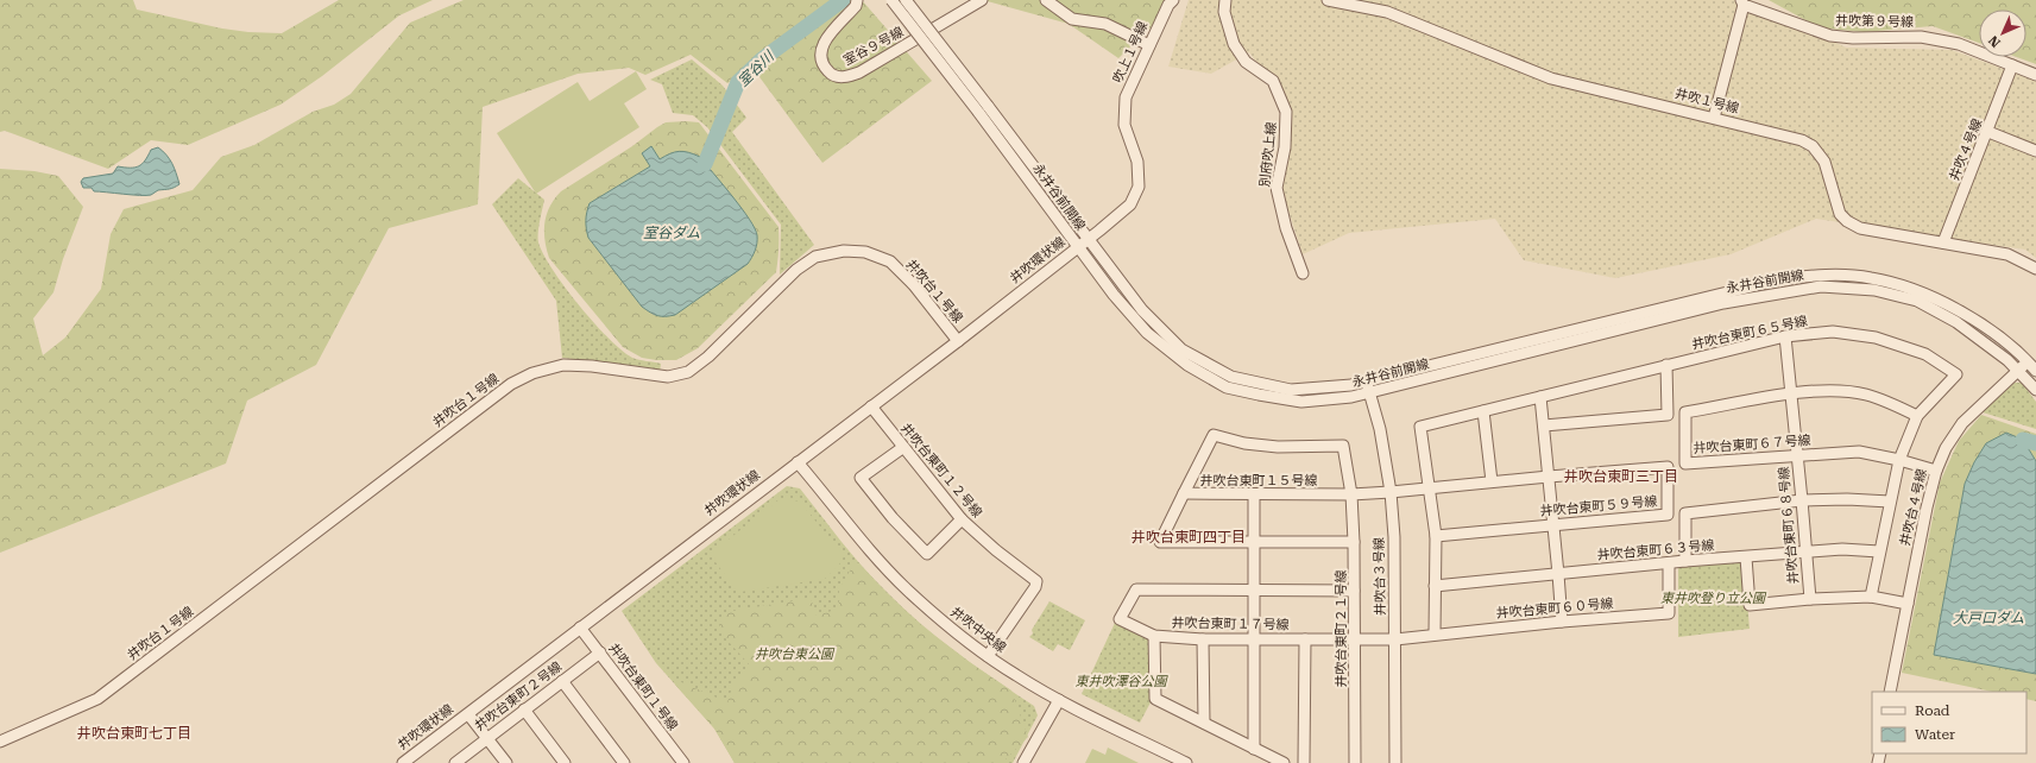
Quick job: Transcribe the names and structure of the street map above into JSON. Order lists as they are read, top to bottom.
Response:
{
  "streets": {
    "street": [
      "井吹第９号線",
      "室谷９号線",
      "吹上１号線",
      "井吹１号線",
      "井吹４号線",
      "別府吹上線",
      "永井谷前開線",
      "井吹環状線",
      "井吹台１号線",
      "井吹台東町６５号線",
      "井吹台東町６７号線",
      "井吹台東町１２号線",
      "井吹台東町１５号線",
      "井吹台東町５９号線",
      "井吹台４号線",
      "井吹台東町６８号線",
      "井吹台東町６３号線",
      "井吹台３号線",
      "井吹台東町６０号線",
      "井吹台東町１７号線",
      "井吹台東町２１号線",
      "井吹中央線",
      "井吹台東町１号線",
      "井吹台東町２号線"
    ]
  },
  "crossings": [
    ["井吹第９号線", "井吹４号線"],
    ["吹上１号線", "永井谷前開線"],
    ["吹上１号線", "井吹環状線"],
    ["井吹１号線", "井吹４号線"],
    ["永井谷前開線", "井吹環状線"],
    ["永井谷前開線", "井吹台４号線"],
    ["永井谷前開線", "井吹台３号線"],
    ["井吹環状線", "井吹台１号線"],
    ["井吹環状線", "井吹台東町１２号線"],
    ["井吹環状線", "井吹中央線"],
    ["井吹環状線", "井吹台東町１号線"],
    ["井吹台東町６５号線", "井吹台東町６７号線"],
    ["井吹台東町６５号線", "井吹台東町５９号線"],
    ["井吹台東町６５号線", "井吹台東町６８号線"],
    ["井吹台東町６５号線", "井吹台東町６３号線"],
    ["井吹台東町６７号線", "井吹台４号線"],
    ["井吹台東町６７号線", "井吹台東町６８号線"],
    ["井吹台東町１２号線", "井吹中央線"],
    ["井吹台東町１５号線", "井吹台東町５９号線"],
    ["井吹台東町１５号線", "井吹台３号線"],
    ["井吹台東町１５号線", "井吹台東町２１号線"],
    ["井吹台東町５９号線", "井吹台３号線"],
    ["井吹台東町６８号線", "井吹台東町６３号線"],
    ["井吹台東町６３号線", "井吹台東町６０号線"],
    ["井吹台３号線", "井吹台東町６０号線"],
    ["井吹台３号線", "井吹台東町１７号線"],
    ["井吹台東町６０号線", "井吹台東町１７号線"],
    ["井吹台東町１７号線", "井吹台東町２１号線"],
    ["井吹台東町１号線", "井吹台東町２号線"]
  ],
  "districts": ["井吹台東町三丁目", "井吹台東町四丁目", "井吹台東町七丁目"],
  "water": ["室谷川", "室谷ダム", "大戸口ダム"],
  "parks": ["東井吹登り立公園", "井吹台東公園", "東井吹澤谷公園"],
  "legend": ["Road", "Water"],
  "north": "bottom left"
}
